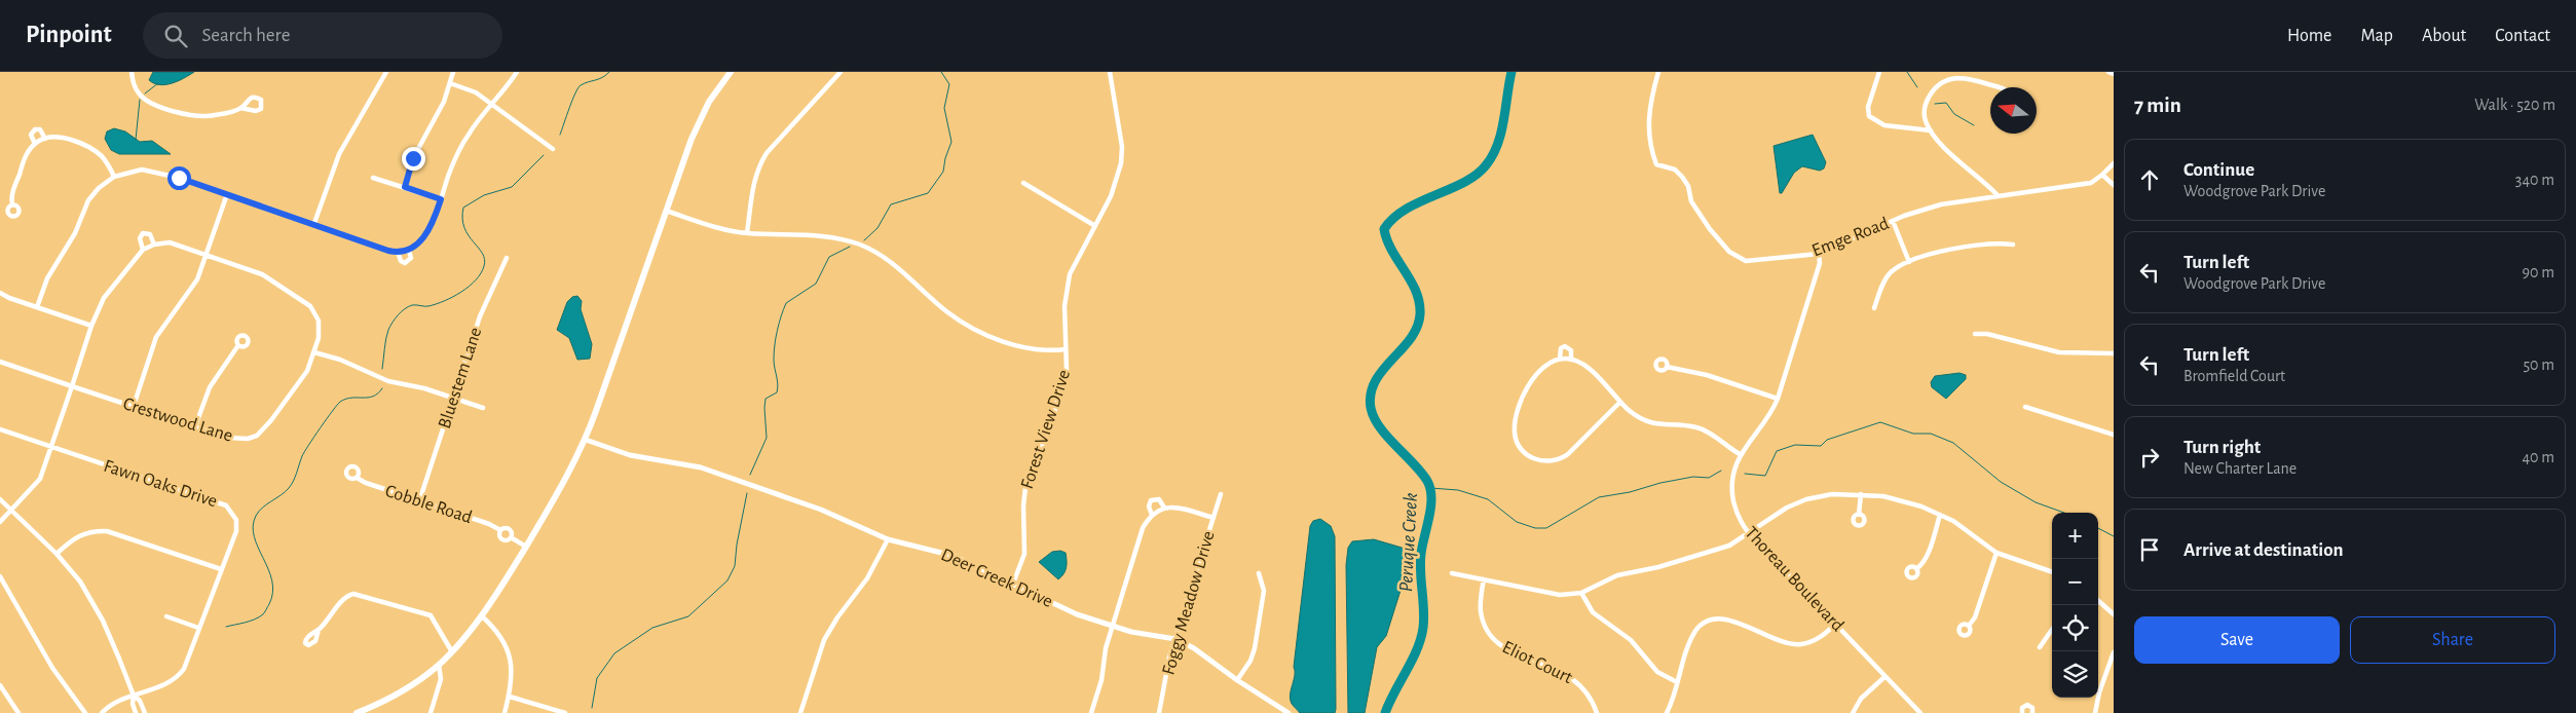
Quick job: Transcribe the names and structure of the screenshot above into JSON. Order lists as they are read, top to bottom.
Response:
{
  "streets": {
    "street": [
      "Emge Road",
      "Bluestem Lane",
      "Crestwood Lane",
      "Forest View Drive",
      "Fawn Oaks Drive",
      "Cobble Road",
      "Deer Creek Drive",
      "Thoreau Boulevard",
      "Foggy Meadow Drive",
      "Eliot Court"
    ]
  },
  "crossings": [
    ["Emge Road", "Thoreau Boulevard"],
    ["Bluestem Lane", "Cobble Road"],
    ["Forest View Drive", "Deer Creek Drive"],
    ["Deer Creek Drive", "Foggy Meadow Drive"]
  ],
  "water": ["Peruque Creek"],
  "north": "left",
  "page": {
    "header": "Pinpoint",
    "search": "Search here",
    "nav": [
      "Home",
      "Map",
      "About",
      "Contact"
    ],
    "heading": ["7 min", "Walk · 520 m"],
    "list": [
      ["Continue", "Woodgrove Park Drive", "340 m"],
      ["Turn left", "Woodgrove Park Drive", "90 m"],
      ["Turn left", "Bromfield Court", "50 m"],
      ["Turn right", "New Charter Lane", "40 m"],
      "Arrive at destination"
    ],
    "map_buttons": ["+", "−"],
    "buttons": ["Save", "Share"]
  }
}
